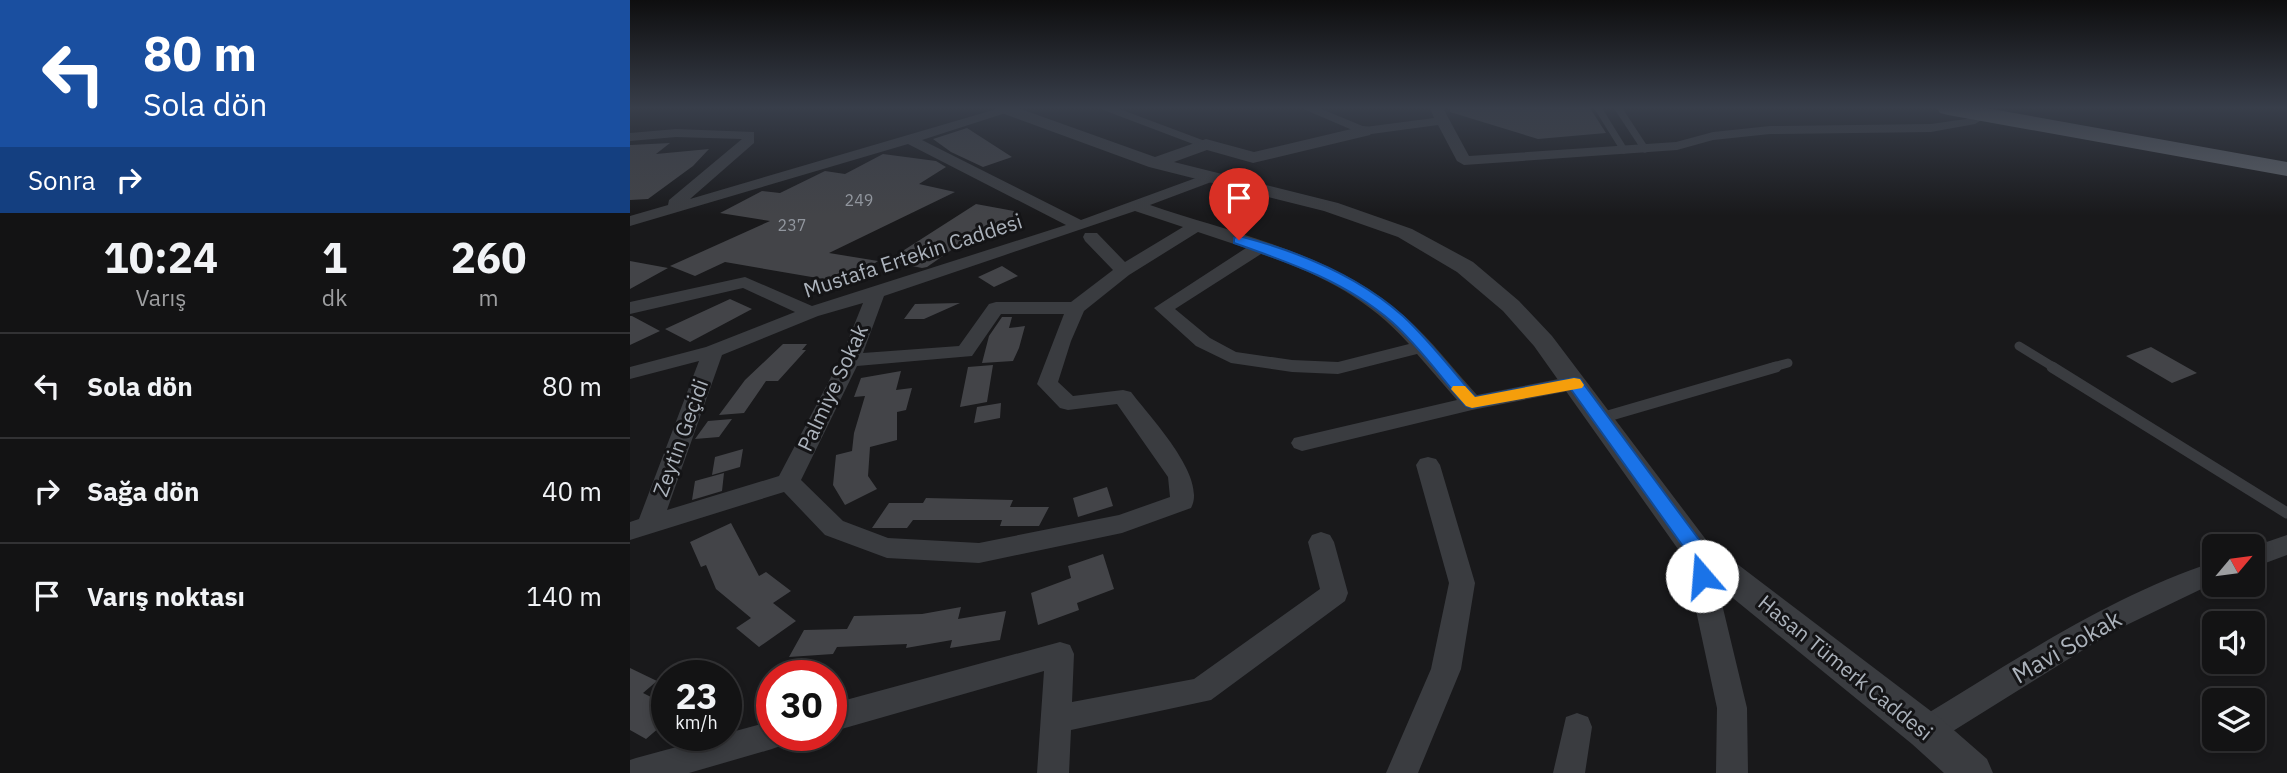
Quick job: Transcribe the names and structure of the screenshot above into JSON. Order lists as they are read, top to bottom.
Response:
{
  "streets": {
    "street": [
      "Mustafa Ertekin Caddesi",
      "Palmiye Sokak",
      "Zeytin Geçidi",
      "Mavi Sokak",
      "Hasan Tümerk Caddesi"
    ]
  },
  "crossings": [
    ["Mustafa Ertekin Caddesi", "Palmiye Sokak"],
    ["Mustafa Ertekin Caddesi", "Zeytin Geçidi"],
    ["Mustafa Ertekin Caddesi", "Hasan Tümerk Caddesi"],
    ["Mavi Sokak", "Hasan Tümerk Caddesi"]
  ],
  "house_numbers": ["249", "237"],
  "north": "top right",
  "page": {
    "turn": ["80 m", "Sola dön"],
    "then": "Sonra",
    "eta": [
      "10:24",
      "Varış",
      "1",
      "dk",
      "260",
      "m"
    ],
    "list": [
      {
        "name": "Sola dön",
        "value": "80 m"
      },
      {
        "name": "Sağa dön",
        "value": "40 m"
      },
      {
        "name": "Varış noktası",
        "value": "140 m"
      }
    ],
    "speed": "23 km/h",
    "limit": "30"
  }
}
